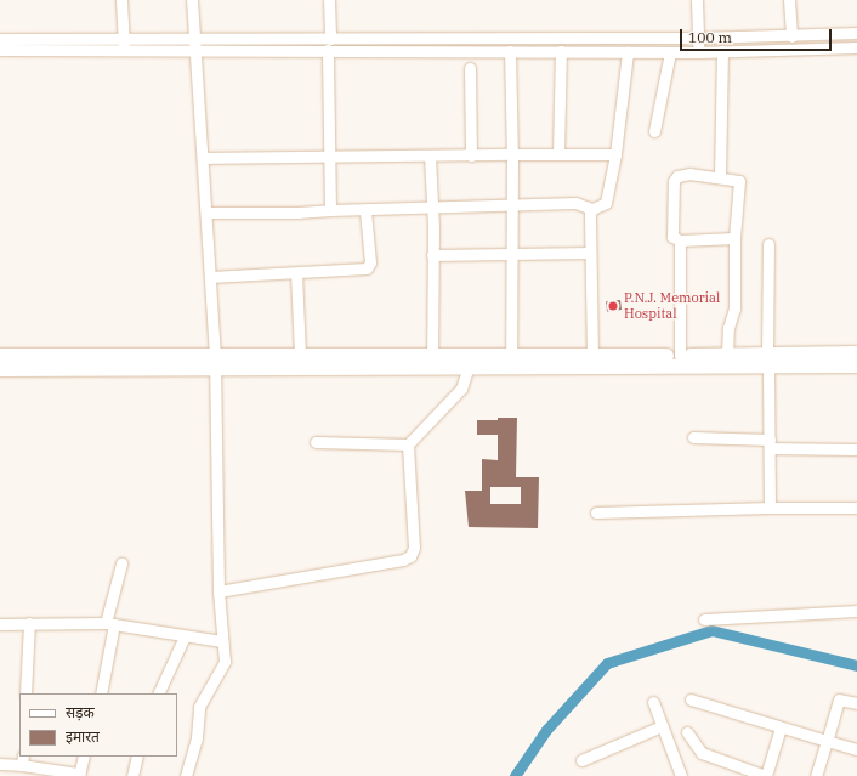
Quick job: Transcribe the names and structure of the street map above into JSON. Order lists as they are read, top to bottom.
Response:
{
  "places": ["P.N.J. Memorial Hospital"],
  "legend": ["सड़क", "इमारत"],
  "scale_bar": "100 m"
}
